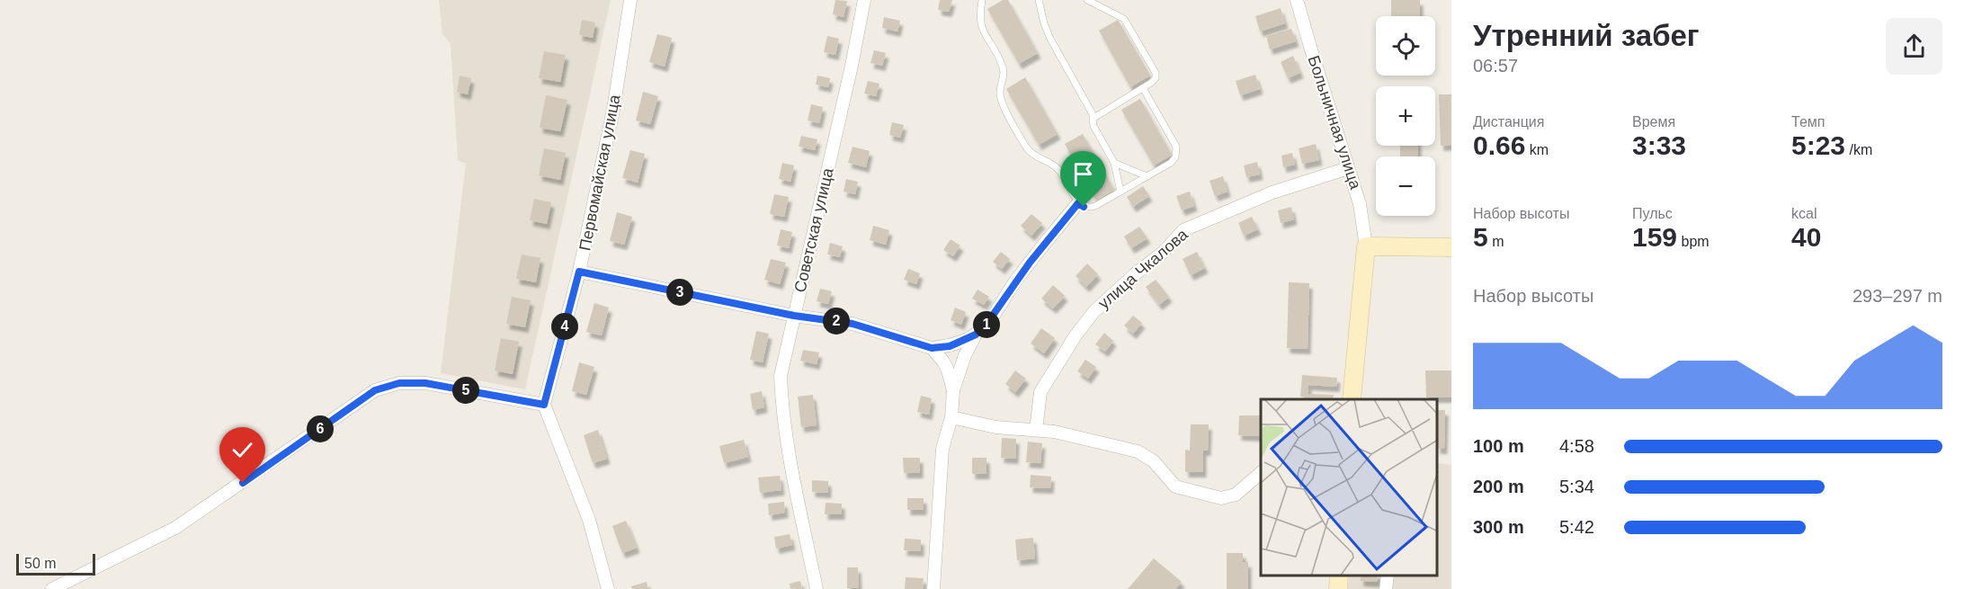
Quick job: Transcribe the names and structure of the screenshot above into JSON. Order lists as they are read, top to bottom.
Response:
{
  "streets": {
    "street": [
      "Больничная улица",
      "Первомайская улица",
      "Советская улица",
      "улица Чкалова"
    ]
  },
  "crossings": [
    ["Больничная улица", "улица Чкалова"]
  ],
  "scale_bar": "50 m",
  "page": {
    "heading": ["Утренний забег", "06:57"],
    "map_buttons": ["+", "−"],
    "stats": [
      ["Дистанция", "0.66 km"],
      ["Время", "3:33"],
      ["Темп", "5:23 /km"],
      ["Набор высоты", "5 m"],
      ["Пульс", "159 bpm"],
      ["kcal", "40"]
    ],
    "chart": ["Набор высоты", "293–297 m"],
    "pins": [
      "3",
      "2",
      "1",
      "4",
      "5",
      "6"
    ],
    "list": [
      {
        "name": "100 m",
        "note": "4:58"
      },
      {
        "name": "200 m",
        "note": "5:34"
      },
      {
        "name": "300 m",
        "note": "5:42"
      }
    ],
    "scale": "50 m"
  }
}
